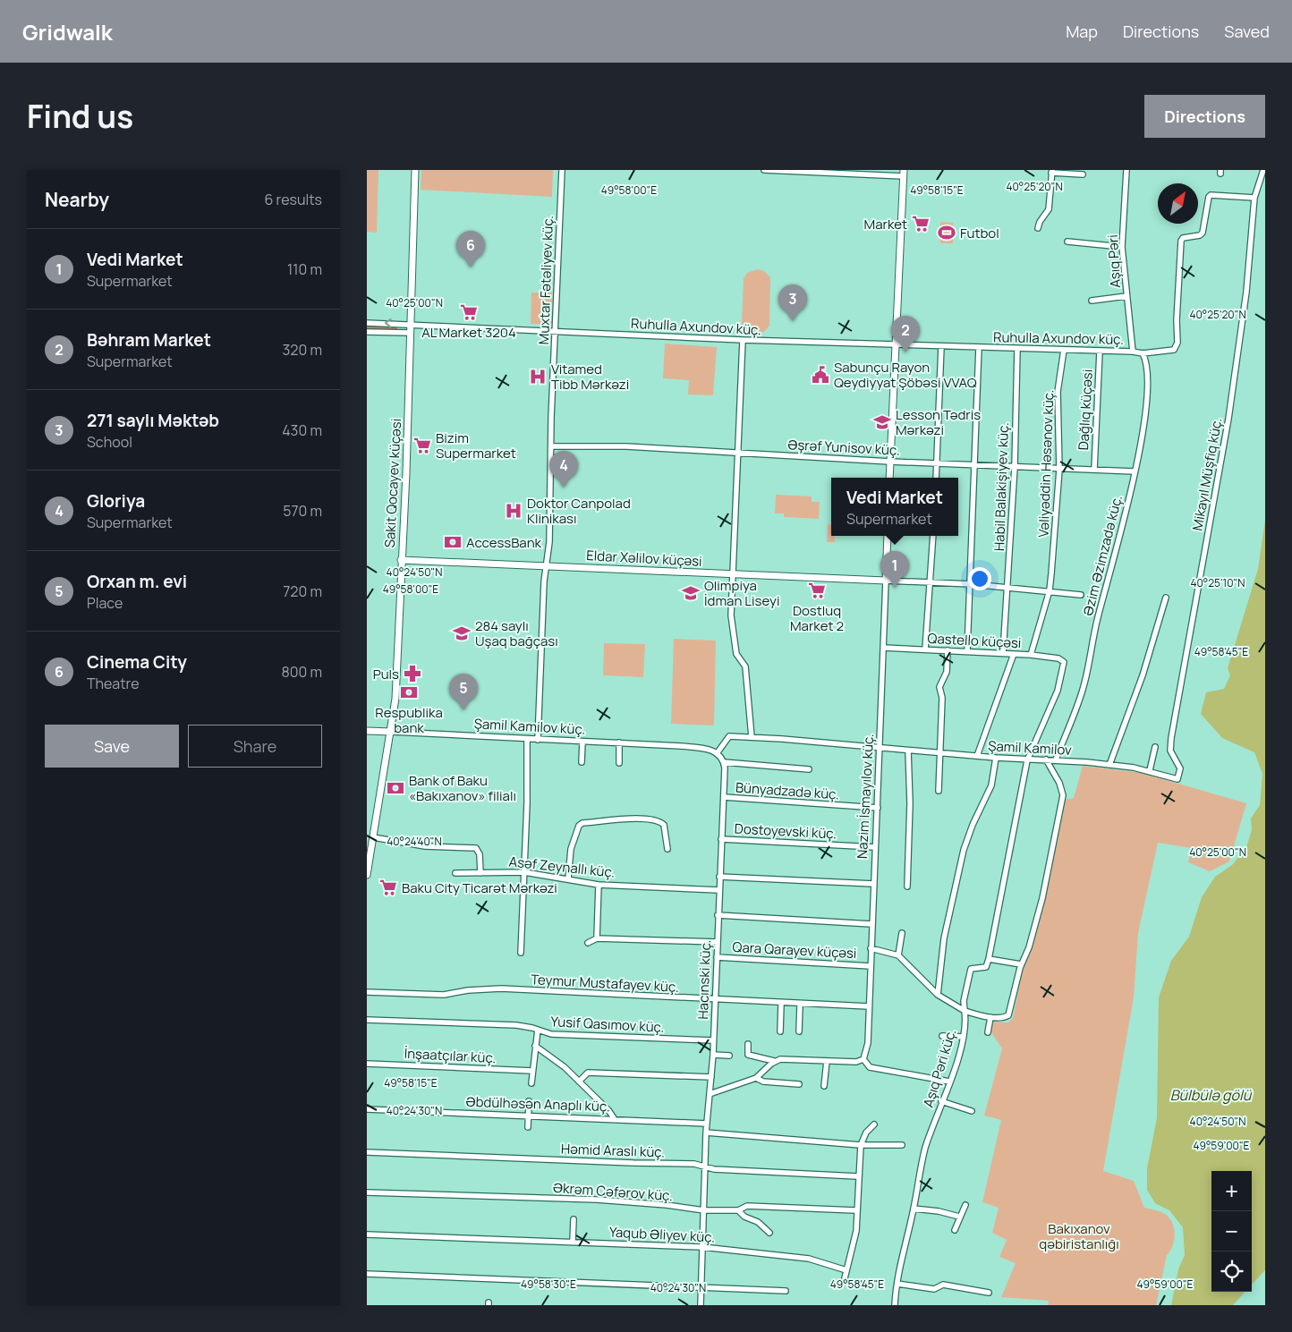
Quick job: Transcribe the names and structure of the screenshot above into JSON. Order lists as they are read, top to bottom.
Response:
{
  "streets": {
    "street": [
      "Aşıq Pəri",
      "Muxtar Fətəliyev küç.",
      "Ruhulla Axundov küç.",
      "Dağlıq küçəsi",
      "Əşrəf Yunisov küç.",
      "Vəliyəddin Həsənov küç.",
      "Mikayıl Müşfiq küç.",
      "Sakit Qocayev küçəsi",
      "Habil Balakişiyev küç.",
      "Əzim Əzimzadə küç.",
      "Eldar Xəlilov küçəsi",
      "Qastello küçəsi",
      "Şamil Kamilov küç.",
      "Şamil Kamilov",
      "Bünyadzadə küç.",
      "Nazim İsmayılov küç.",
      "Dostoyevski küç.",
      "Asəf Zeynallı küç.",
      "Qara Qarayev küçəsi",
      "Hacınski küç.",
      "Teymur Mustafayev küç.",
      "Yusif Qasımov küç.",
      "İnşaatçılar küç.",
      "Aşıq Pəri küç.",
      "Əbdülhəsən Anaplı küç.",
      "Həmid Araslı küç.",
      "Əkrəm Cəfərov küç.",
      "Yaqub Əliyev küç."
    ]
  },
  "crossings": [
    ["Aşıq Pəri", "Ruhulla Axundov küç."],
    ["Muxtar Fətəliyev küç.", "Ruhulla Axundov küç."],
    ["Muxtar Fətəliyev küç.", "Əşrəf Yunisov küç."],
    ["Muxtar Fətəliyev küç.", "Eldar Xəlilov küçəsi"],
    ["Muxtar Fətəliyev küç.", "Şamil Kamilov küç."],
    ["Ruhulla Axundov küç.", "Dağlıq küçəsi"],
    ["Ruhulla Axundov küç.", "Vəliyəddin Həsənov küç."],
    ["Ruhulla Axundov küç.", "Mikayıl Müşfiq küç."],
    ["Ruhulla Axundov küç.", "Sakit Qocayev küçəsi"],
    ["Ruhulla Axundov küç.", "Habil Balakişiyev küç."],
    ["Ruhulla Axundov küç.", "Əzim Əzimzadə küç."],
    ["Dağlıq küçəsi", "Əşrəf Yunisov küç."],
    ["Əşrəf Yunisov küç.", "Vəliyəddin Həsənov küç."],
    ["Əşrəf Yunisov küç.", "Habil Balakişiyev küç."],
    ["Əşrəf Yunisov küç.", "Əzim Əzimzadə küç."],
    ["Vəliyəddin Həsənov küç.", "Qastello küçəsi"],
    ["Mikayıl Müşfiq küç.", "Şamil Kamilov"],
    ["Sakit Qocayev küçəsi", "Eldar Xəlilov küçəsi"],
    ["Sakit Qocayev küçəsi", "Şamil Kamilov küç."],
    ["Habil Balakişiyev küç.", "Qastello küçəsi"],
    ["Əzim Əzimzadə küç.", "Şamil Kamilov"],
    ["Eldar Xəlilov küçəsi", "Nazim İsmayılov küç."],
    ["Qastello küçəsi", "Şamil Kamilov"],
    ["Qastello küçəsi", "Nazim İsmayılov küç."],
    ["Şamil Kamilov", "Nazim İsmayılov küç."],
    ["Bünyadzadə küç.", "Nazim İsmayılov küç."],
    ["Bünyadzadə küç.", "Hacınski küç."],
    ["Nazim İsmayılov küç.", "Dostoyevski küç."],
    ["Nazim İsmayılov küç.", "Qara Qarayev küçəsi"],
    ["Nazim İsmayılov küç.", "Teymur Mustafayev küç."],
    ["Dostoyevski küç.", "Hacınski küç."],
    ["Asəf Zeynallı küç.", "Hacınski küç."],
    ["Qara Qarayev küçəsi", "Hacınski küç."],
    ["Hacınski küç.", "Teymur Mustafayev küç."],
    ["Hacınski küç.", "Yusif Qasımov küç."],
    ["Hacınski küç.", "Əbdülhəsən Anaplı küç."],
    ["Hacınski küç.", "Həmid Araslı küç."],
    ["Hacınski küç.", "Əkrəm Cəfərov küç."],
    ["Hacınski küç.", "Yaqub Əliyev küç."]
  ],
  "water": ["Bülbülə gölü"],
  "parks": ["Bakıxanov qəbiristanlığı"],
  "places": {
    "supermarket": [
      "Market",
      "AL Market 3204",
      "Bizim Supermarket",
      "Dostluq Market 2",
      "Baku City Ticarət Mərkəzi"
    ],
    "sports": ["Futbol"],
    "public building": ["Sabunçu Rayon Qeydiyyat Şöbəsi VVAQ"],
    "hospital": ["Vitamed Tibb Mərkəzi", "Doktor Canpolad Klinikası"],
    "school or university": ["Lesson Tədris Mərkəzi", "Olimpiya İdman Liseyi", "284 saylı Uşaq bağçası"],
    "bank": ["AccessBank", "Respublika bank", "Bank of Baku «Bakıxanov» filialı"],
    "pharmacy": ["Puls"]
  },
  "north": "top right",
  "page": {
    "header": "Gridwalk",
    "nav": ["Map", "Directions", "Saved"],
    "title": "Find us",
    "buttons": [
      "Directions",
      ["Save", "Share"]
    ],
    "heading": ["Nearby", "6 results"],
    "list": [
      {
        "mark": "1",
        "name": "Vedi Market",
        "note": "Supermarket",
        "value": "110 m"
      },
      {
        "mark": "2",
        "name": "Bəhram Market",
        "note": "Supermarket",
        "value": "320 m"
      },
      {
        "mark": "3",
        "name": "271 saylı Məktəb",
        "note": "School",
        "value": "430 m"
      },
      {
        "mark": "4",
        "name": "Gloriya",
        "note": "Supermarket",
        "value": "570 m"
      },
      {
        "mark": "5",
        "name": "Orxan m. evi",
        "note": "Place",
        "value": "720 m"
      },
      {
        "mark": "6",
        "name": "Cinema City",
        "note": "Theatre",
        "value": "800 m"
      }
    ],
    "pins": [
      "6",
      "3",
      "2",
      "4",
      "1",
      "5"
    ],
    "popup": ["Vedi Market", "Supermarket"],
    "map_buttons": ["+", "−"]
  },
  "coordinates": [
    "40°25'20\"N",
    "49°58'00\"E",
    "49°58'15\"E",
    "40°25'00\"N",
    "40°24'50\"N",
    "40°25'10\"N",
    "49°58'45\"E",
    "40°24'40\"N",
    "40°24'30\"N",
    "49°59'00\"E",
    "49°58'30\"E"
  ]
}
